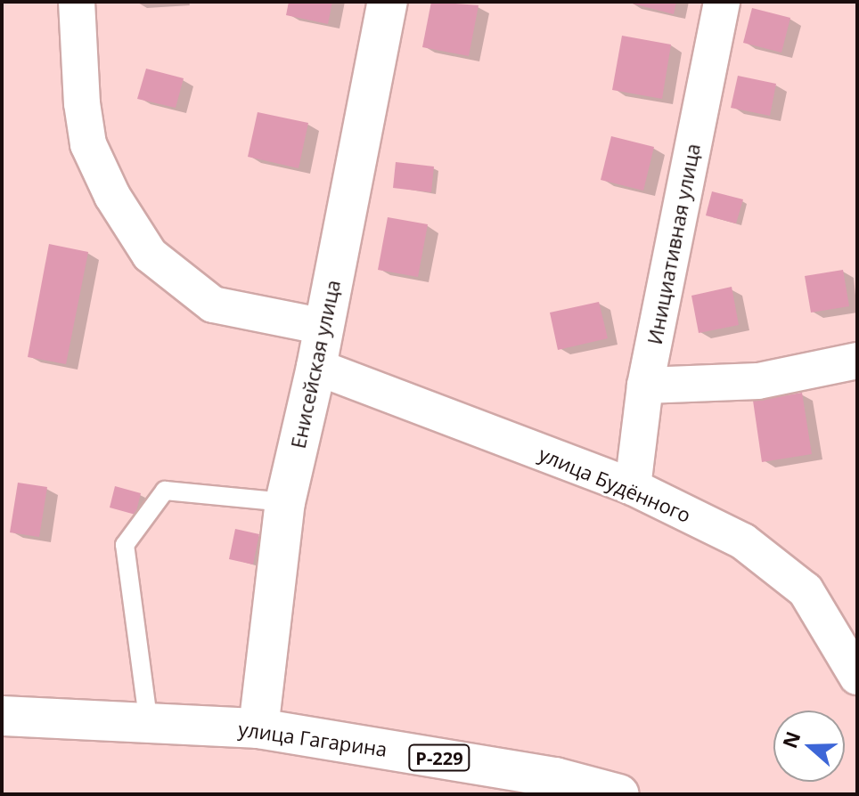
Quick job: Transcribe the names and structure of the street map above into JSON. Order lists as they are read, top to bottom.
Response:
{
  "streets": {
    "street": [
      "Инициативная улица",
      "Енисейская улица",
      "улица Будённого",
      "улица Гагарина",
      "Р-229"
    ]
  },
  "crossings": [
    ["Инициативная улица", "улица Будённого"],
    ["Енисейская улица", "улица Будённого"],
    ["Енисейская улица", "улица Гагарина"]
  ],
  "north": "left"
}
